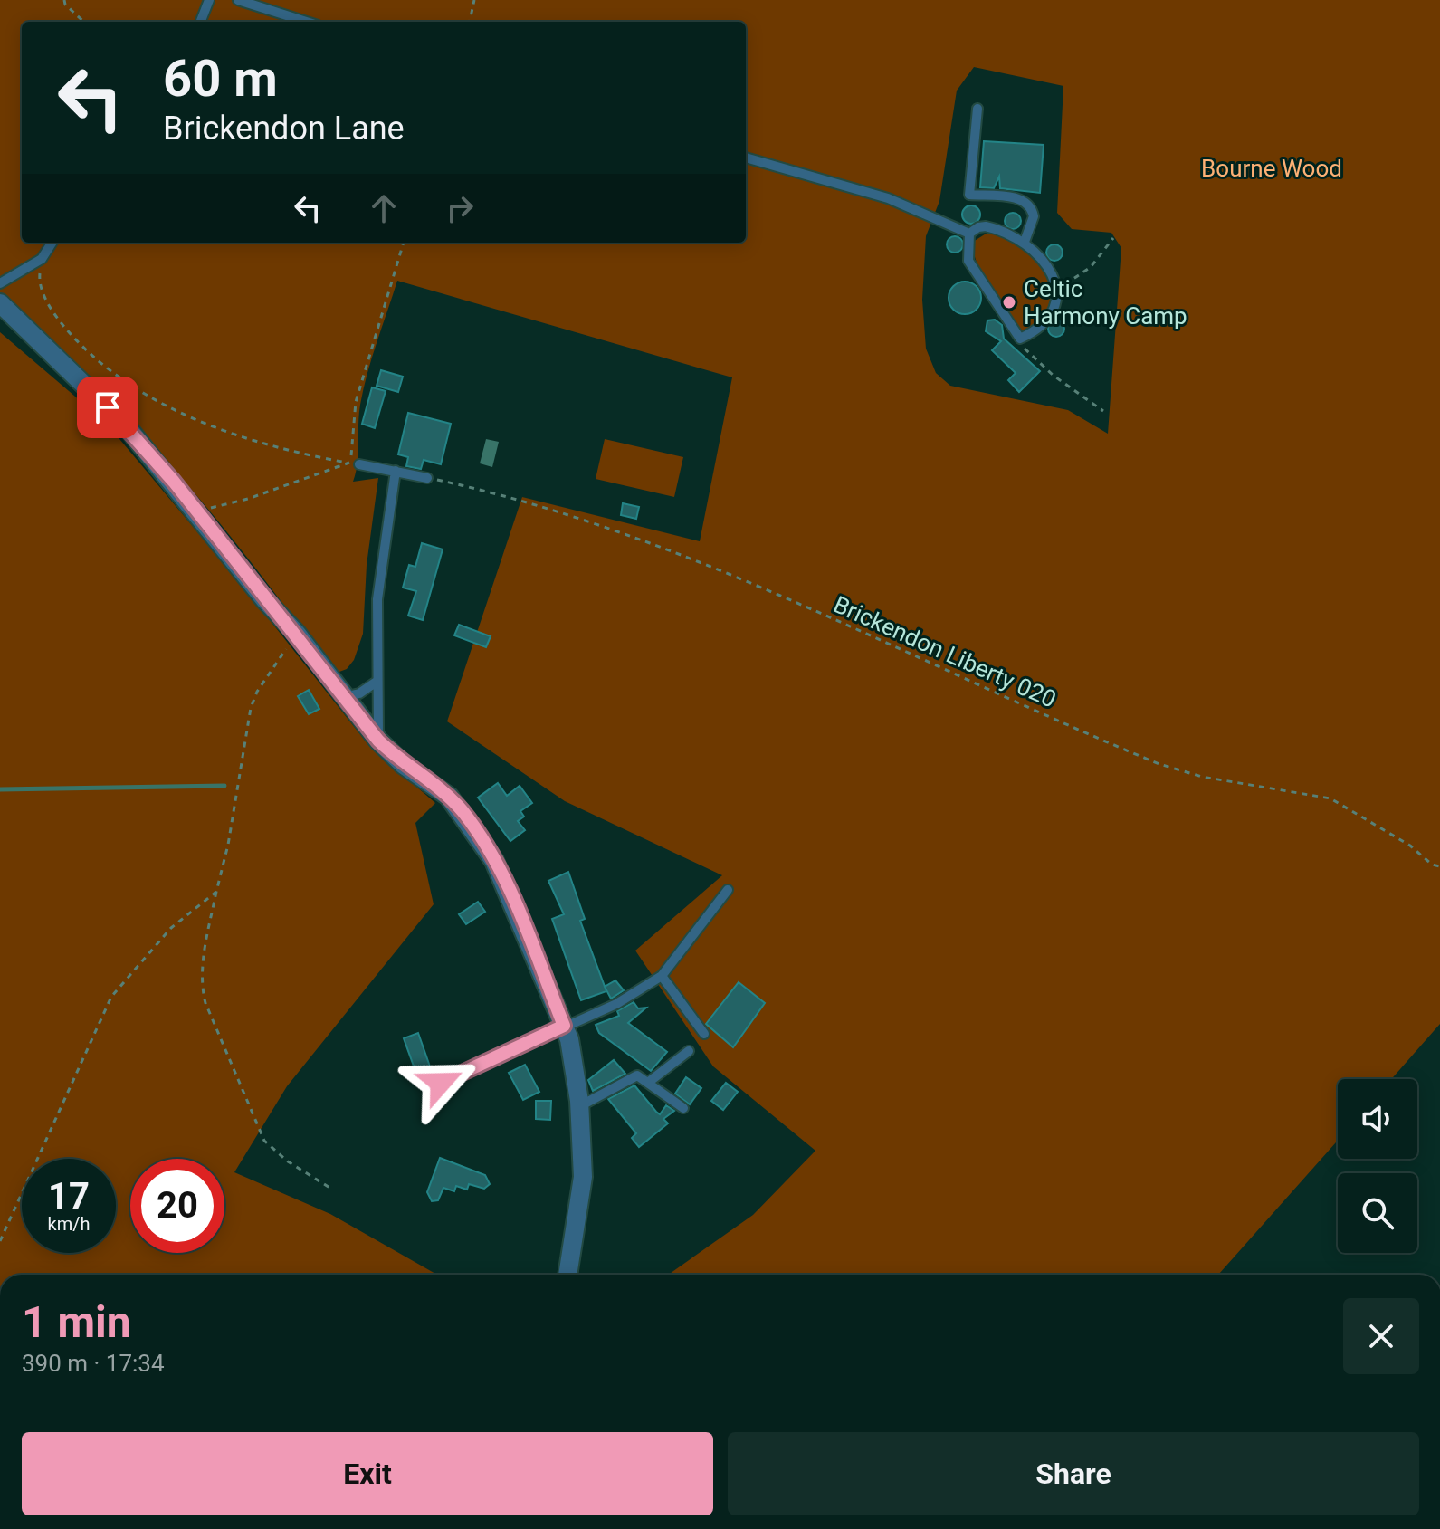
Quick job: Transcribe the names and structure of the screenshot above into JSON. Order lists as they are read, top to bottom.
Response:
{
  "streets": {
    "path": ["Brickendon Liberty 020"]
  },
  "parks": ["Bourne Wood"],
  "places": ["Celtic Harmony Camp"],
  "page": {
    "turn": ["60 m", "Brickendon Lane"],
    "speed": "17 km/h",
    "limit": "20",
    "heading": ["1 min", "390 m · 17:34"],
    "buttons": ["Exit", "Share"]
  }
}
